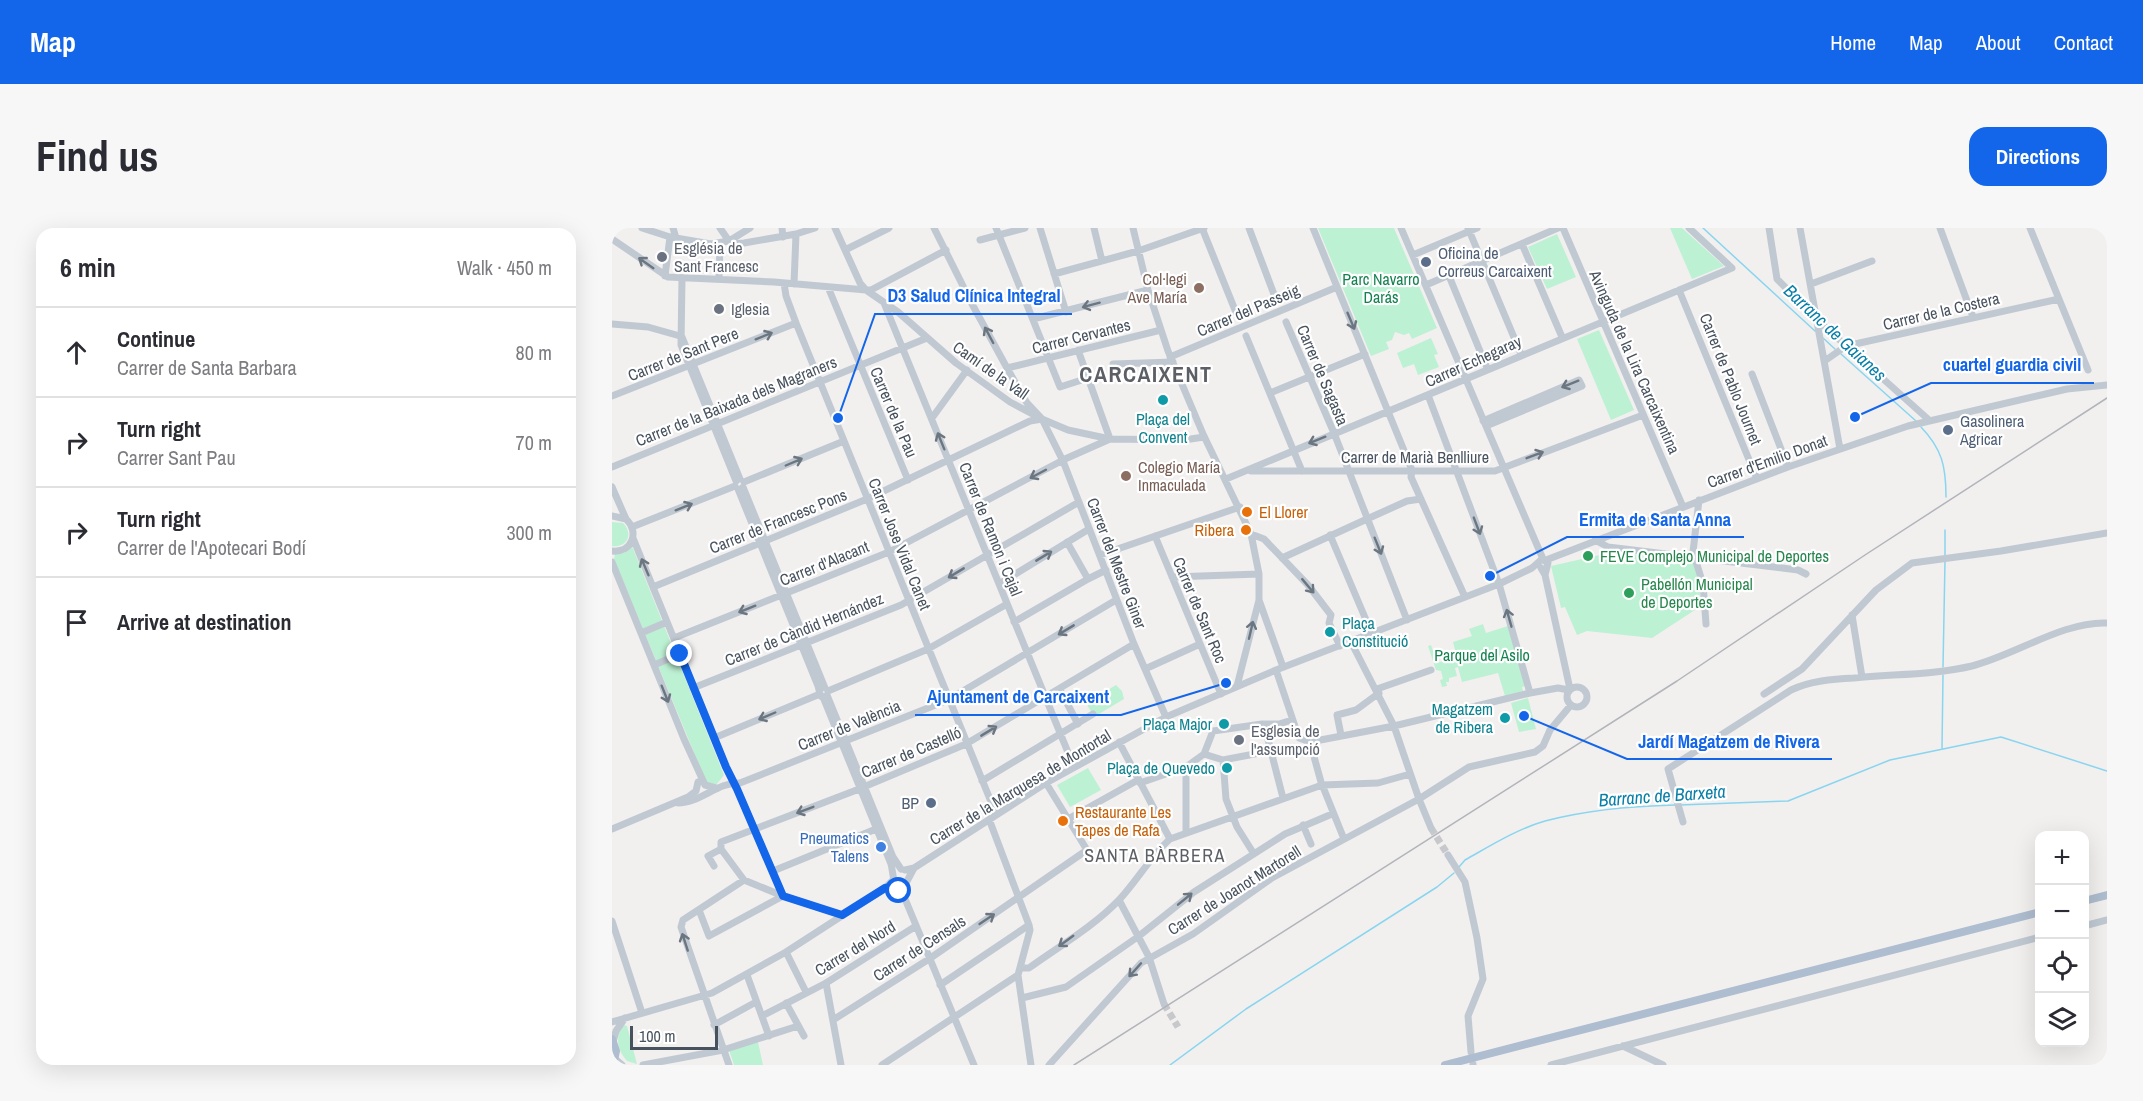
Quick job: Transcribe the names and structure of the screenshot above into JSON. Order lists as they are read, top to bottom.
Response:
{
  "streets": {
    "street": [
      "Carrer del Passeig",
      "Carrer de la Costera",
      "Carrer Cervantes",
      "Carrer de Sant Pere",
      "Carrer Echegaray",
      "Avinguda de la Lira Carcaixentina",
      "Camí de la Vall",
      "Carrer de Sagasta",
      "Carrer de Pablo Journet",
      "Carrer de la Baixada dels Magraners",
      "Carrer de la Pau",
      "Carrer de Marià Benlliure",
      "Carrer d'Emilio Donat",
      "Carrer de Francesc Pons",
      "Carrer de Ramon i Cajal",
      "Carrer Jose Vidal Canet",
      "Carrer d'Alacant",
      "Carrer del Mestre Giner",
      "Carrer de Sant Roc",
      "Carrer de Càndid Hernández",
      "Carrer de València",
      "Carrer de Castelló",
      "Carrer de la Marquesa de Montortal",
      "Carrer de Joanot Martorell",
      "Carrer del Nord",
      "Carrer de Censals"
    ]
  },
  "crossings": [
    ["Carrer de Sant Pere", "Carrer Jose Vidal Canet"],
    ["Carrer Echegaray", "Avinguda de la Lira Carcaixentina"],
    ["Carrer Echegaray", "Carrer de Sagasta"],
    ["Carrer Echegaray", "Carrer de Pablo Journet"],
    ["Carrer Echegaray", "Carrer de Marià Benlliure"],
    ["Avinguda de la Lira Carcaixentina", "Carrer de Marià Benlliure"],
    ["Avinguda de la Lira Carcaixentina", "Carrer d'Emilio Donat"],
    ["Camí de la Vall", "Carrer de la Pau"],
    ["Camí de la Vall", "Carrer de Francesc Pons"],
    ["Camí de la Vall", "Carrer de Ramon i Cajal"],
    ["Camí de la Vall", "Carrer Jose Vidal Canet"],
    ["Camí de la Vall", "Carrer d'Alacant"],
    ["Camí de la Vall", "Carrer del Mestre Giner"],
    ["Carrer de Sagasta", "Carrer de Marià Benlliure"],
    ["Carrer de Sagasta", "Carrer d'Emilio Donat"],
    ["Carrer de Pablo Journet", "Carrer d'Emilio Donat"],
    ["Carrer de la Baixada dels Magraners", "Carrer de la Pau"],
    ["Carrer de la Baixada dels Magraners", "Carrer de Ramon i Cajal"],
    ["Carrer de la Baixada dels Magraners", "Carrer Jose Vidal Canet"],
    ["Carrer de la Pau", "Carrer de Francesc Pons"],
    ["Carrer de Francesc Pons", "Carrer de Ramon i Cajal"],
    ["Carrer de Francesc Pons", "Carrer Jose Vidal Canet"],
    ["Carrer de Francesc Pons", "Carrer del Mestre Giner"],
    ["Carrer de Ramon i Cajal", "Carrer d'Alacant"],
    ["Carrer de Ramon i Cajal", "Carrer de Càndid Hernández"],
    ["Carrer de Ramon i Cajal", "Carrer de València"],
    ["Carrer de Ramon i Cajal", "Carrer de Castelló"],
    ["Carrer de Ramon i Cajal", "Carrer de la Marquesa de Montortal"],
    ["Carrer Jose Vidal Canet", "Carrer d'Alacant"],
    ["Carrer Jose Vidal Canet", "Carrer de Càndid Hernández"],
    ["Carrer Jose Vidal Canet", "Carrer de València"],
    ["Carrer Jose Vidal Canet", "Carrer de Castelló"],
    ["Carrer Jose Vidal Canet", "Carrer de la Marquesa de Montortal"],
    ["Carrer d'Alacant", "Carrer del Mestre Giner"],
    ["Carrer del Mestre Giner", "Carrer de Càndid Hernández"],
    ["Carrer del Mestre Giner", "Carrer de València"],
    ["Carrer del Mestre Giner", "Carrer de Castelló"],
    ["Carrer del Mestre Giner", "Carrer de la Marquesa de Montortal"],
    ["Carrer de Sant Roc", "Carrer de la Marquesa de Montortal"]
  ],
  "one_way": ["Carrer de Sant Pere", "Carrer de Marià Benlliure", "Carrer d'Alacant"],
  "districts": ["CARCAIXENT", "SANTA BÀRBERA"],
  "water": ["Barranc de Gaianes", "Barranc de Barxeta"],
  "parks": ["Parc Navarro Darás", "Parque del Asilo"],
  "places": [
    "Església de Sant Francesc",
    "Oficina de Correus Carcaixent",
    "Col·legi Ave María",
    "Iglesia",
    "Plaça del Convent",
    "cuartel guardia civil",
    "D3 Salud Clínica Integral",
    "Gasolinera Agricar",
    "Colegio María Inmaculada",
    "El Llorer",
    "Ribera",
    "FEVE Complejo Municipal de Deportes",
    "Ermita de Santa Anna",
    "Pabellón Municipal de Deportes",
    "Plaça Constitució",
    "Ajuntament de Carcaixent",
    "Jardí Magatzem de Rivera",
    "Magatzem de Ribera",
    "Plaça Major",
    "Esglesia de l'assumpció",
    "Plaça de Quevedo",
    "BP",
    "Restaurante Les Tapes de Rafa",
    "Pneumatics Talens"
  ],
  "scale_bar": "100 m",
  "page": {
    "header": "Map",
    "nav": [
      "Home",
      "Map",
      "About",
      "Contact"
    ],
    "buttons": "Directions",
    "title": "Find us",
    "heading": ["6 min", "Walk · 450 m"],
    "list": [
      ["Continue", "Carrer de Santa Barbara", "80 m"],
      ["Turn right", "Carrer Sant Pau", "70 m"],
      ["Turn right", "Carrer de l'Apotecari Bodí", "300 m"],
      "Arrive at destination"
    ],
    "map_buttons": ["+", "−"],
    "scale": "100 m"
  }
}
